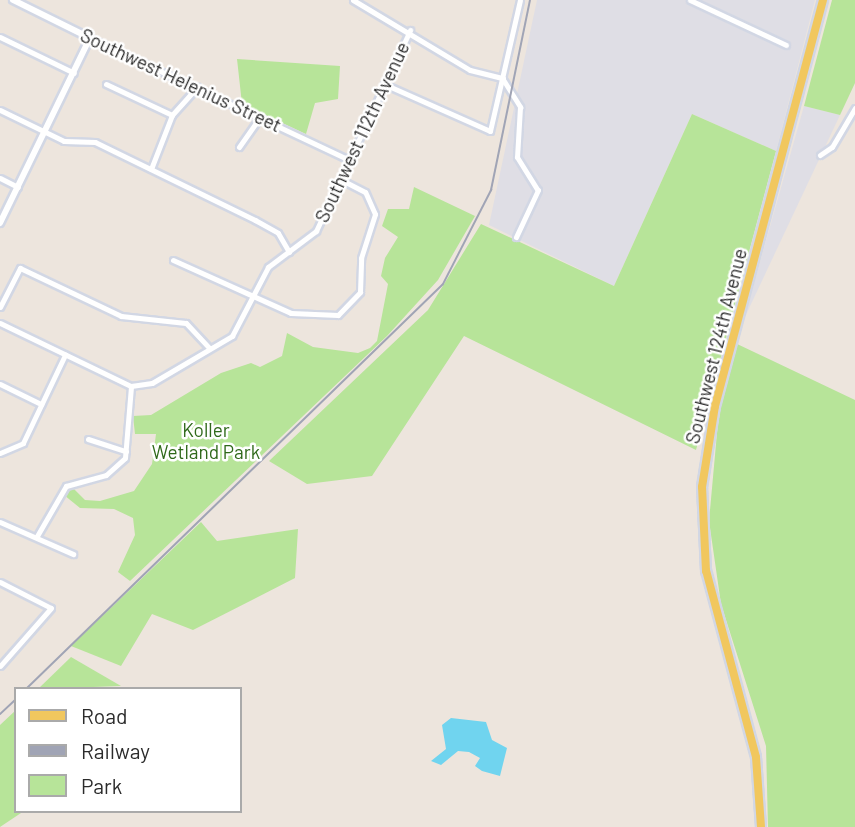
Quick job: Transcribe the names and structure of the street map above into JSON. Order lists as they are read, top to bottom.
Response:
{
  "streets": {
    "main road": ["Southwest 124th Avenue"],
    "street": ["Southwest Helenius Street", "Southwest 112th Avenue"]
  },
  "crossings": [
    ["Southwest Helenius Street", "Southwest 112th Avenue"]
  ],
  "parks": ["Koller Wetland Park"],
  "legend": ["Road", "Railway", "Park"]
}
